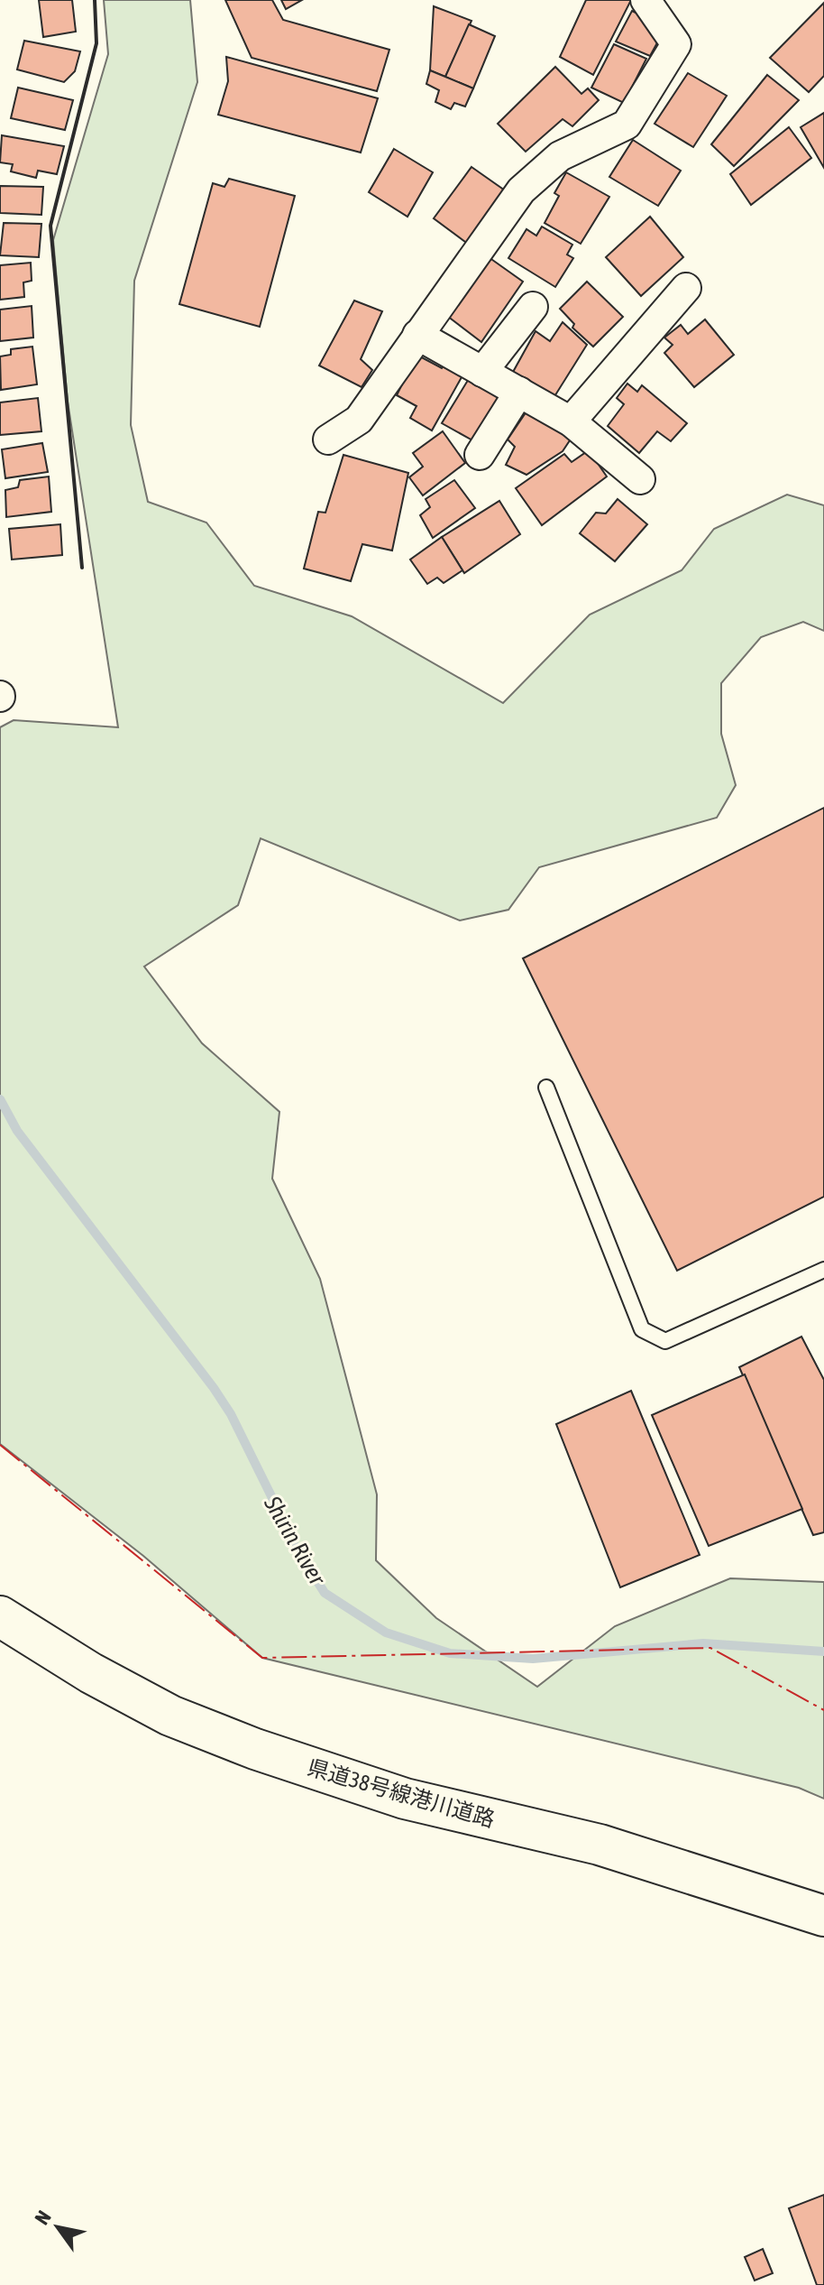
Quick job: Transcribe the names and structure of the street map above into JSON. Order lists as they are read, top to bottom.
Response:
{
  "streets": {
    "main road": ["県道38号線港川道路"]
  },
  "water": ["Shirin River"],
  "north": "top left"
}
